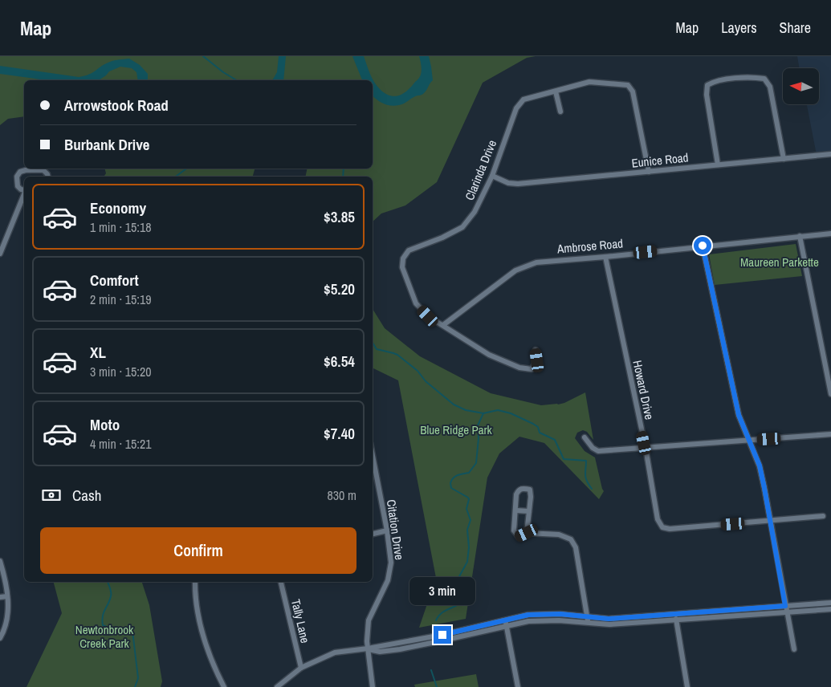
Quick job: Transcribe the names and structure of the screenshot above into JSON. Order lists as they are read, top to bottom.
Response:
{
  "streets": {
    "street": [
      "Eunice Road",
      "Clarinda Drive",
      "Ambrose Road",
      "Howard Drive",
      "Citation Drive",
      "Tally Lane"
    ]
  },
  "crossings": [
    ["Eunice Road", "Clarinda Drive"],
    ["Clarinda Drive", "Ambrose Road"],
    ["Ambrose Road", "Howard Drive"]
  ],
  "parks": ["Maureen Parkette", "Blue Ridge Park", "Newtonbrook Creek Park"],
  "north": "left",
  "page": {
    "header": "Map",
    "nav": ["Map", "Layers", "Share"],
    "banner": ["Arrowstook Road", "Burbank Drive"],
    "list": [
      {
        "name": "Economy",
        "note": "1 min · 15:18",
        "value": "$3.85"
      },
      {
        "name": "Comfort",
        "note": "2 min · 15:19",
        "value": "$5.20"
      },
      {
        "name": "XL",
        "note": "3 min · 15:20",
        "value": "$6.54"
      },
      {
        "name": "Moto",
        "note": "4 min · 15:21",
        "value": "$7.40"
      }
    ],
    "pay": ["Cash", "830 m"],
    "buttons": "Confirm",
    "bubble": "3 min"
  }
}
